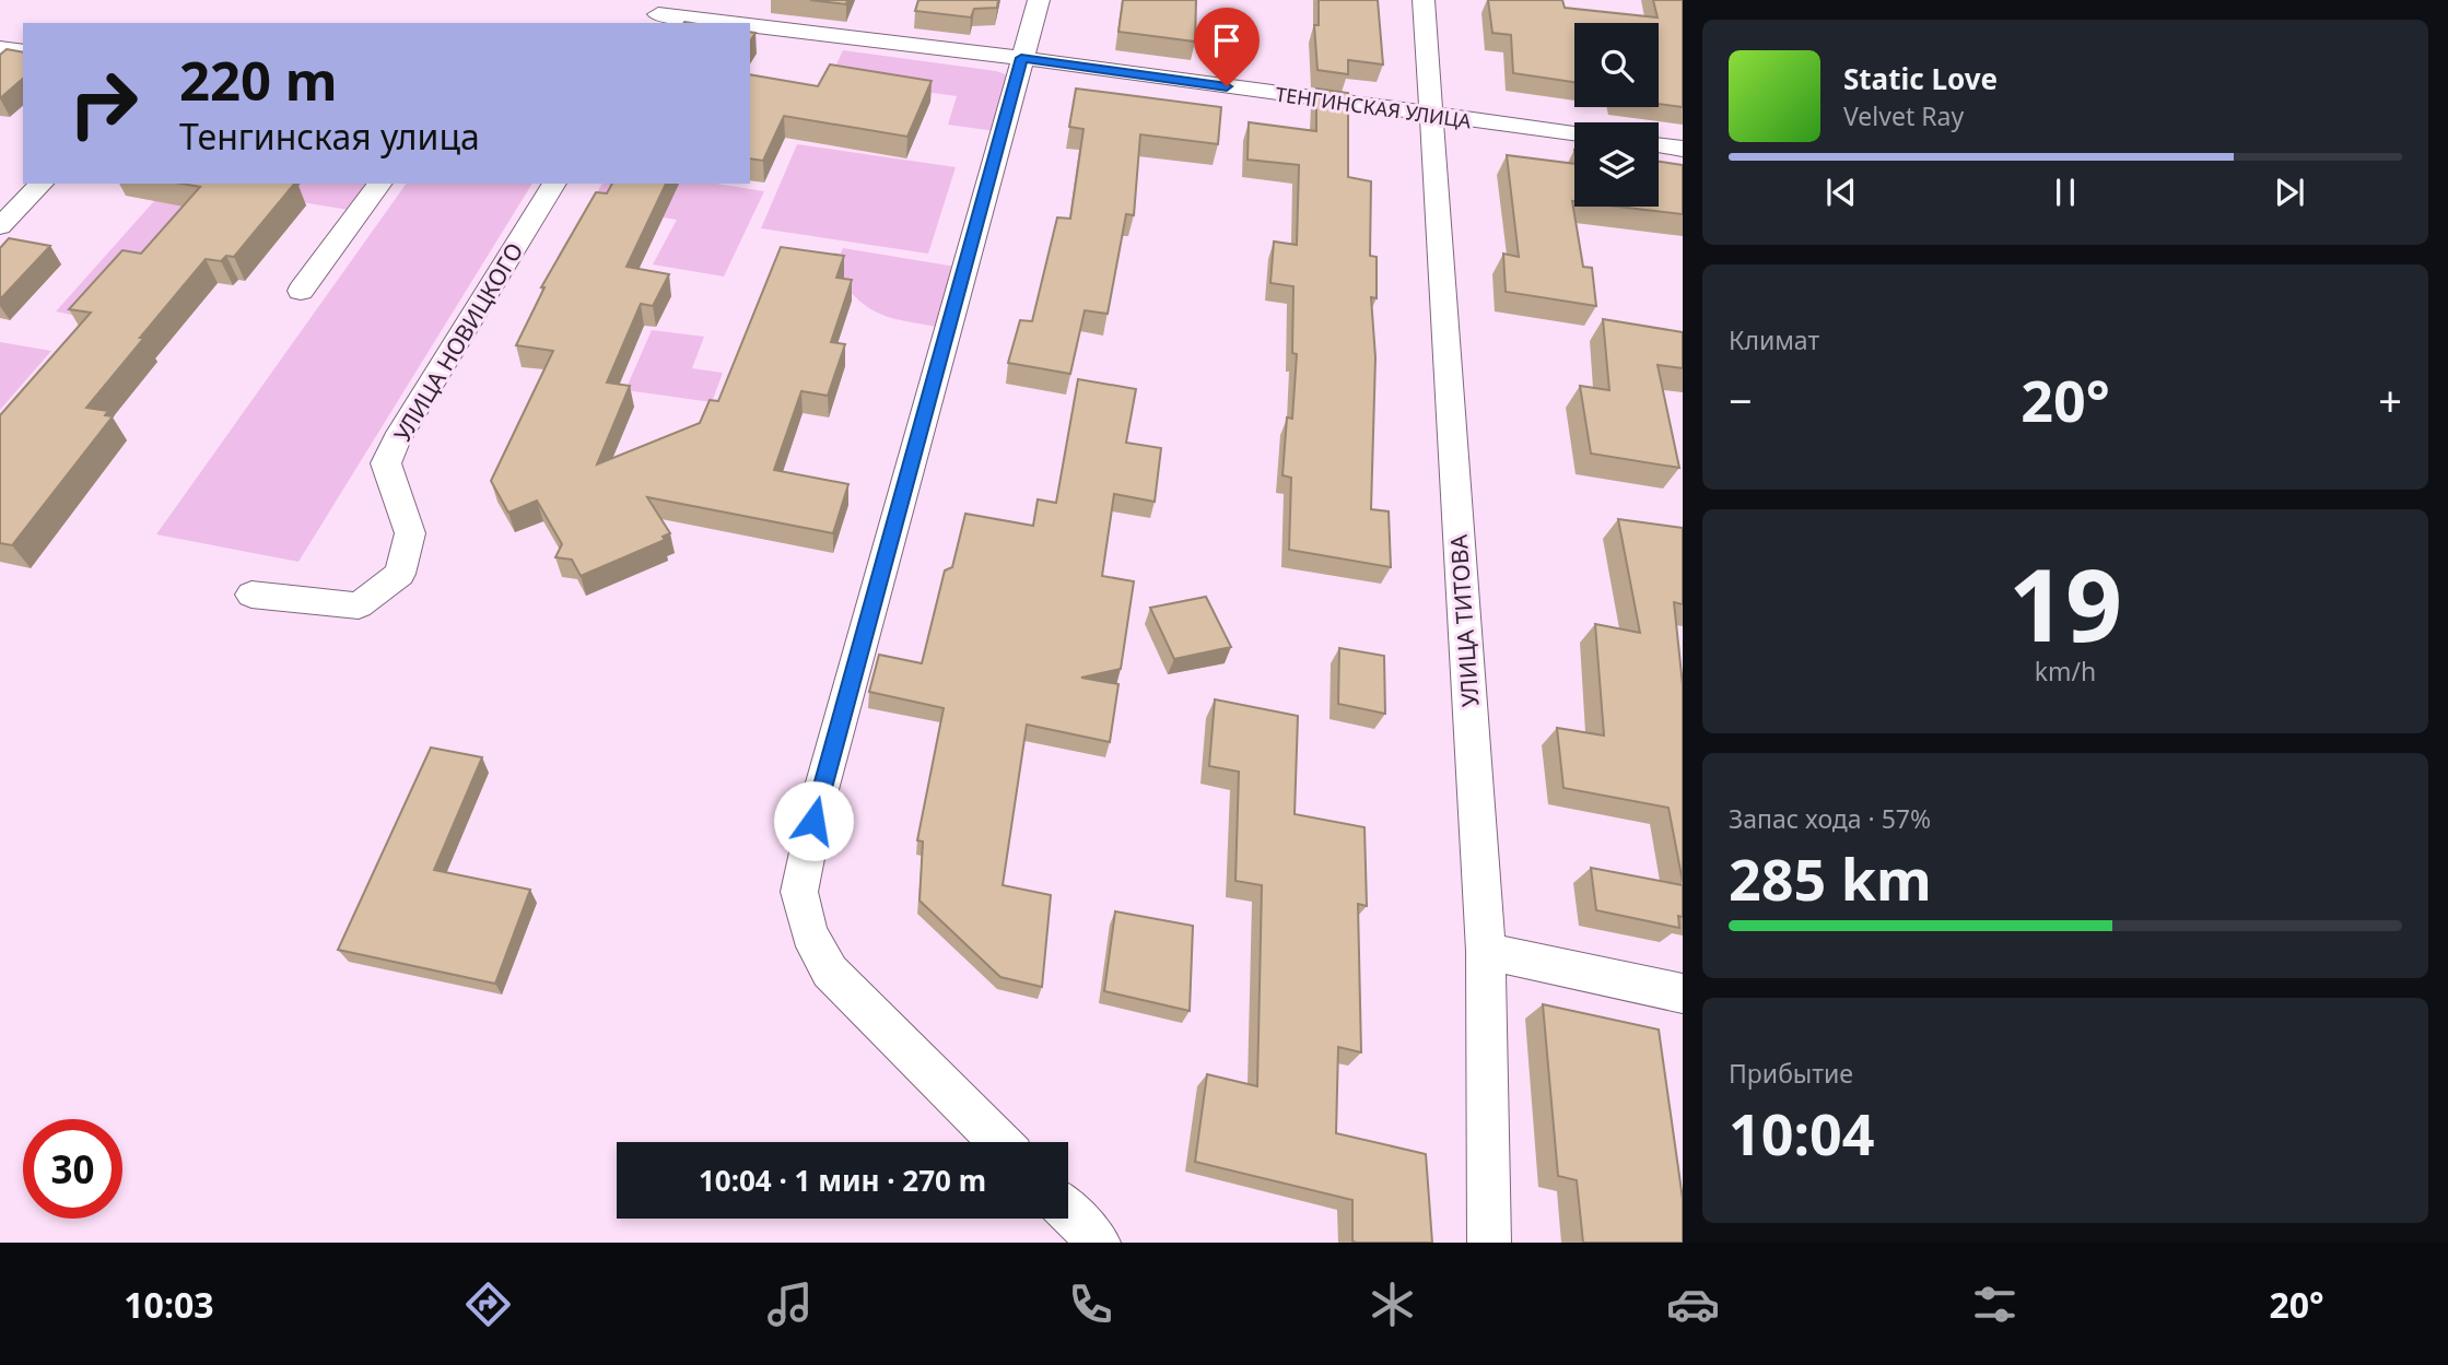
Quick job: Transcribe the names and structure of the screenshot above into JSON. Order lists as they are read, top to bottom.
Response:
{
  "streets": {
    "street": ["ТЕНГИНСКАЯ УЛИЦА", "УЛИЦА НОВИЦКОГО", "УЛИЦА ТИТОВА"]
  },
  "crossings": [
    ["ТЕНГИНСКАЯ УЛИЦА", "УЛИЦА ТИТОВА"]
  ],
  "page": {
    "turn": ["220 m", "Тенгинская улица"],
    "song": ["Static Love", "Velvet Ray"],
    "tile": [
      "Климат",
      ["19", "km/h"],
      ["Запас хода · 57%", "285 km"],
      ["Прибытие", "10:04"]
    ],
    "heat": ["−", "20°", "+"],
    "limit": "30",
    "trip": "10:04 · 1 мин · 270 m",
    "tabs": ["10:03", "20°"]
  }
}
